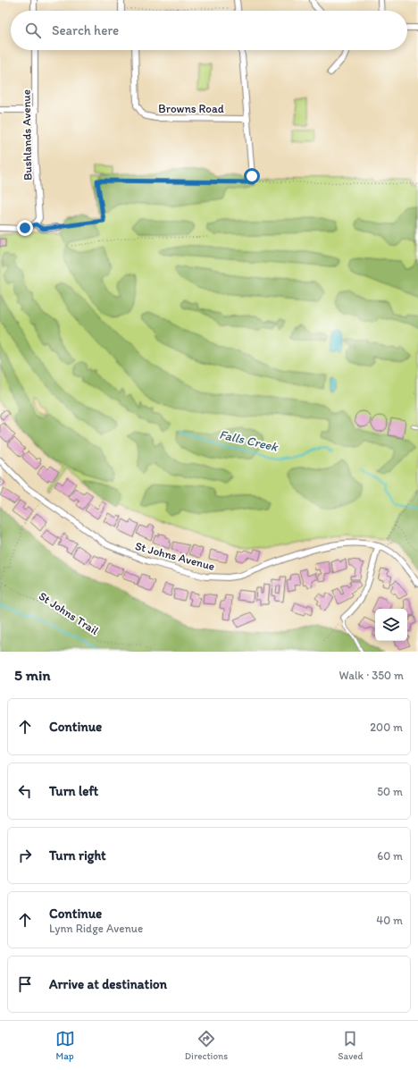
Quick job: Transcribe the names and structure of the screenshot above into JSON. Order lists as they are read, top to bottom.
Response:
{
  "streets": {
    "street": ["Browns Road", "Bushlands Avenue", "St Johns Avenue"],
    "path": ["St Johns Trail"]
  },
  "water": ["Falls Creek"],
  "page": {
    "search": "Search here",
    "heading": ["5 min", "Walk · 350 m"],
    "list": [
      ["Continue", "200 m"],
      ["Turn left", "50 m"],
      ["Turn right", "60 m"],
      ["Continue", "Lynn Ridge Avenue", "40 m"],
      "Arrive at destination"
    ],
    "nav": ["Map", "Directions", "Saved"]
  }
}
